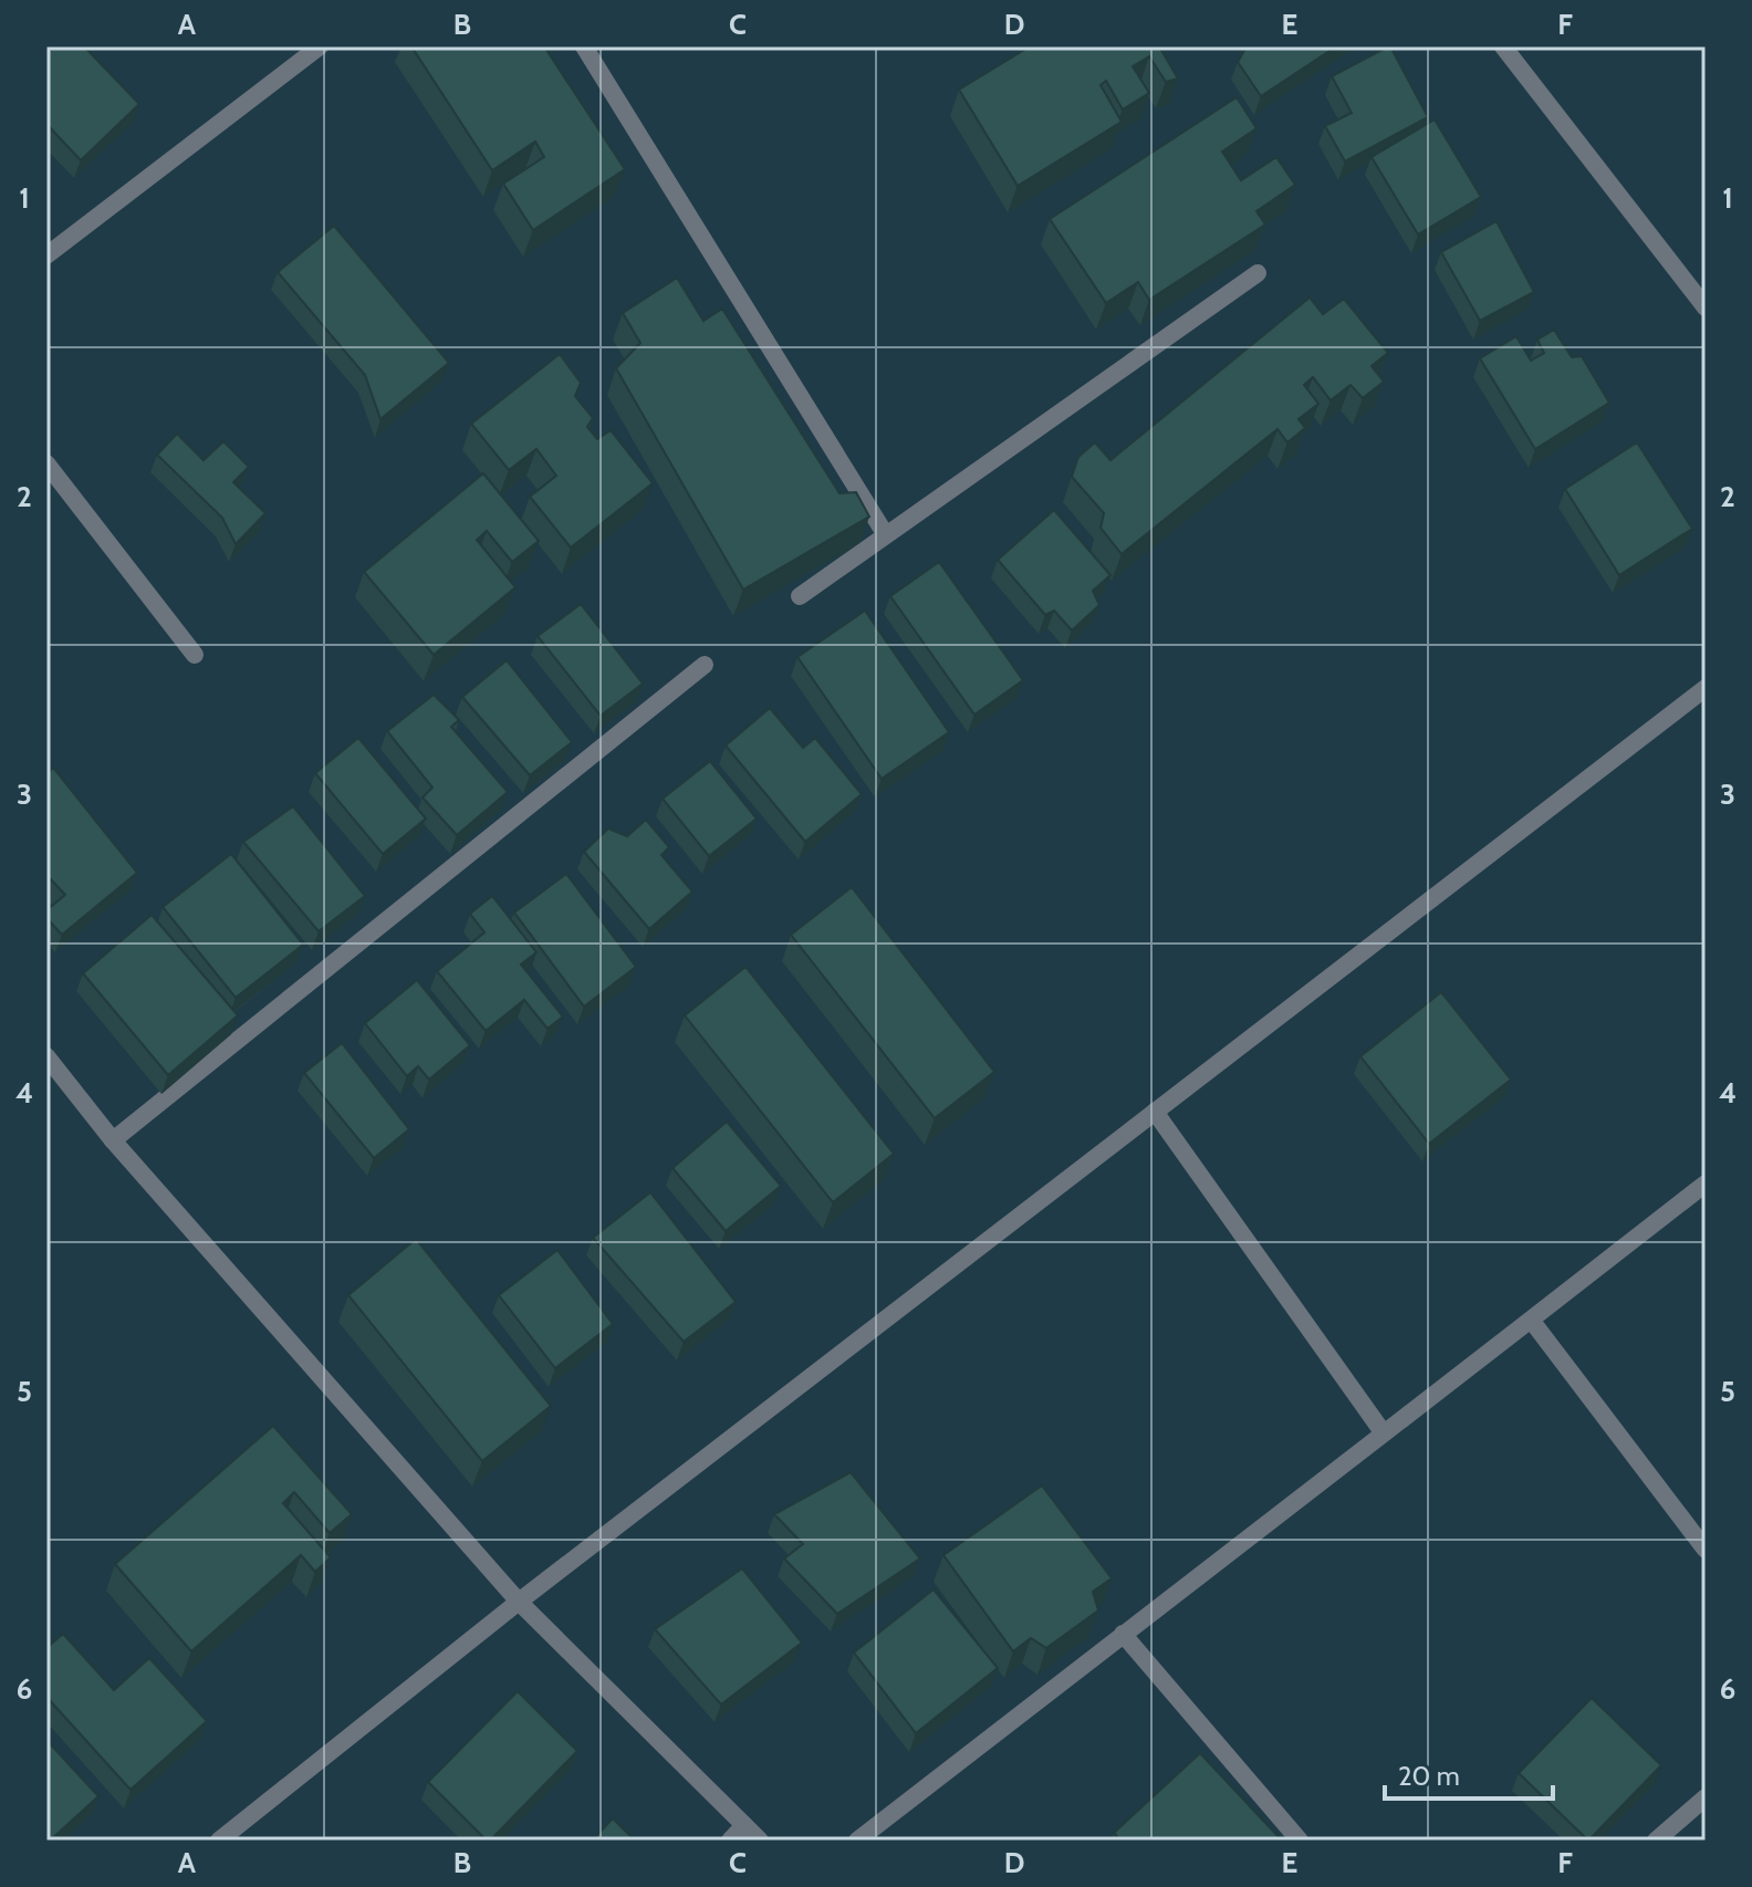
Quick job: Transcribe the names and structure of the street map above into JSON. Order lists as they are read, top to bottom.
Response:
{
  "scale_bar": "20 m",
  "grid": {
    "columns": [
      "A",
      "B",
      "C",
      "D",
      "E",
      "F"
    ],
    "rows": [
      "1",
      "2",
      "3",
      "4",
      "5",
      "6"
    ]
  }
}
